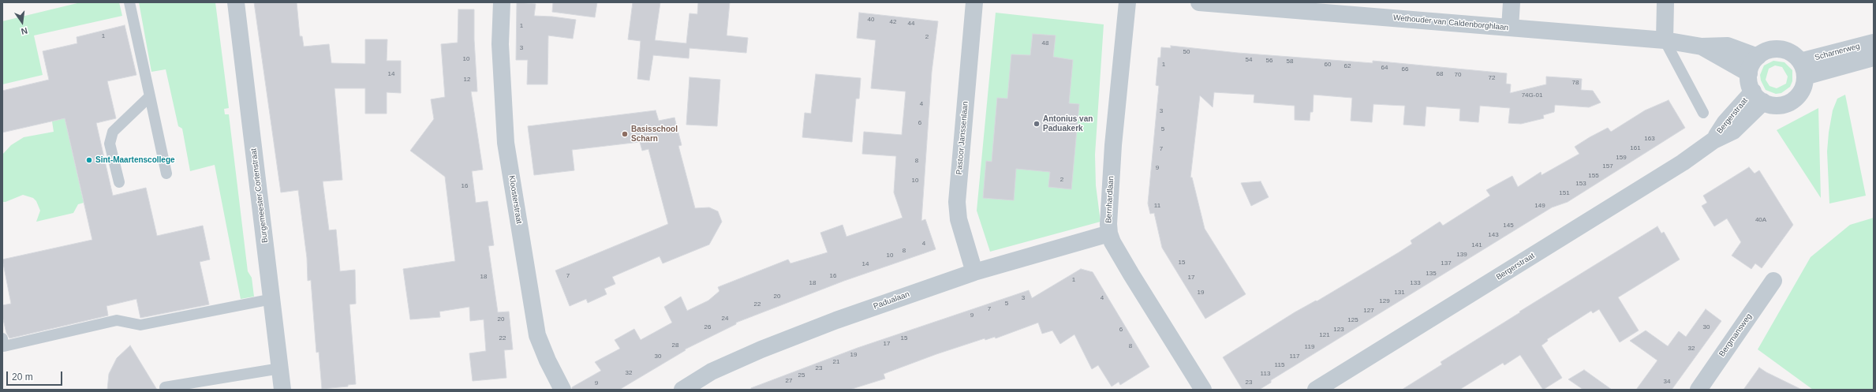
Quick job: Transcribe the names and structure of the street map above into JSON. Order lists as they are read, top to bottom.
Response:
{
  "streets": {
    "street": [
      "Wethouder van Caldenborghlaan",
      "Scharnerweg",
      "Bergerstraat",
      "Pastoor Janssenlaan",
      "Burgemeester Cortenstraat",
      "Kloosterstraat",
      "Bernhardlaan",
      "Padualaan",
      "Bergmansweg"
    ]
  },
  "crossings": [
    ["Wethouder van Caldenborghlaan", "Scharnerweg"],
    ["Wethouder van Caldenborghlaan", "Bergerstraat"],
    ["Scharnerweg", "Bergerstraat"],
    ["Pastoor Janssenlaan", "Padualaan"],
    ["Bernhardlaan", "Padualaan"]
  ],
  "places": ["Antonius van Paduakerk", "Basisschool Scharn", "Sint-Maartenscollege"],
  "house_numbers": [
    "40",
    "42",
    "44",
    "1",
    "1",
    "2",
    "48",
    "3",
    "50",
    "10",
    "54",
    "56",
    "58",
    "1",
    "60",
    "62",
    "64",
    "66",
    "14",
    "68",
    "70",
    "72",
    "12",
    "78",
    "74G-01",
    "4",
    "3",
    "6",
    "5",
    "163",
    "161",
    "7",
    "159",
    "8",
    "157",
    "9",
    "155",
    "2",
    "10",
    "153",
    "16",
    "151",
    "11",
    "149",
    "40A",
    "145",
    "143",
    "4",
    "141",
    "8",
    "139",
    "10",
    "15",
    "137",
    "14",
    "135",
    "7",
    "16",
    "18",
    "17",
    "1",
    "18",
    "133",
    "19",
    "131",
    "20",
    "3",
    "4",
    "129",
    "5",
    "22",
    "7",
    "127",
    "9",
    "24",
    "20",
    "125",
    "26",
    "30",
    "6",
    "123",
    "121",
    "22",
    "15",
    "17",
    "28",
    "8",
    "119",
    "32",
    "19",
    "30",
    "117",
    "21",
    "115",
    "23",
    "32",
    "113",
    "25",
    "27",
    "34",
    "23",
    "9"
  ],
  "scale_bar": "20 m",
  "north": "bottom"
}
